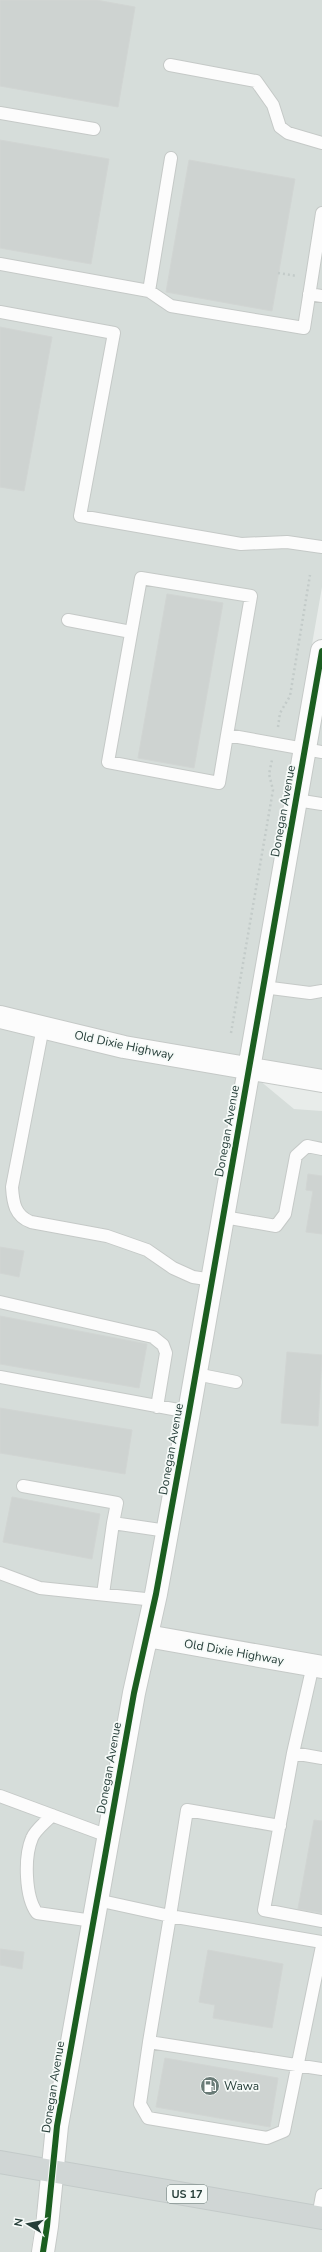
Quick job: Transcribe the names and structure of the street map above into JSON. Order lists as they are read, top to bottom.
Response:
{
  "streets": {
    "main road": ["US 17"],
    "street": ["Donegan Avenue", "Old Dixie Highway"]
  },
  "crossings": [
    ["Donegan Avenue", "Old Dixie Highway"],
    ["Donegan Avenue", "US 17"]
  ],
  "places": {
    "fuel station": ["Wawa"]
  },
  "north": "left"
}
